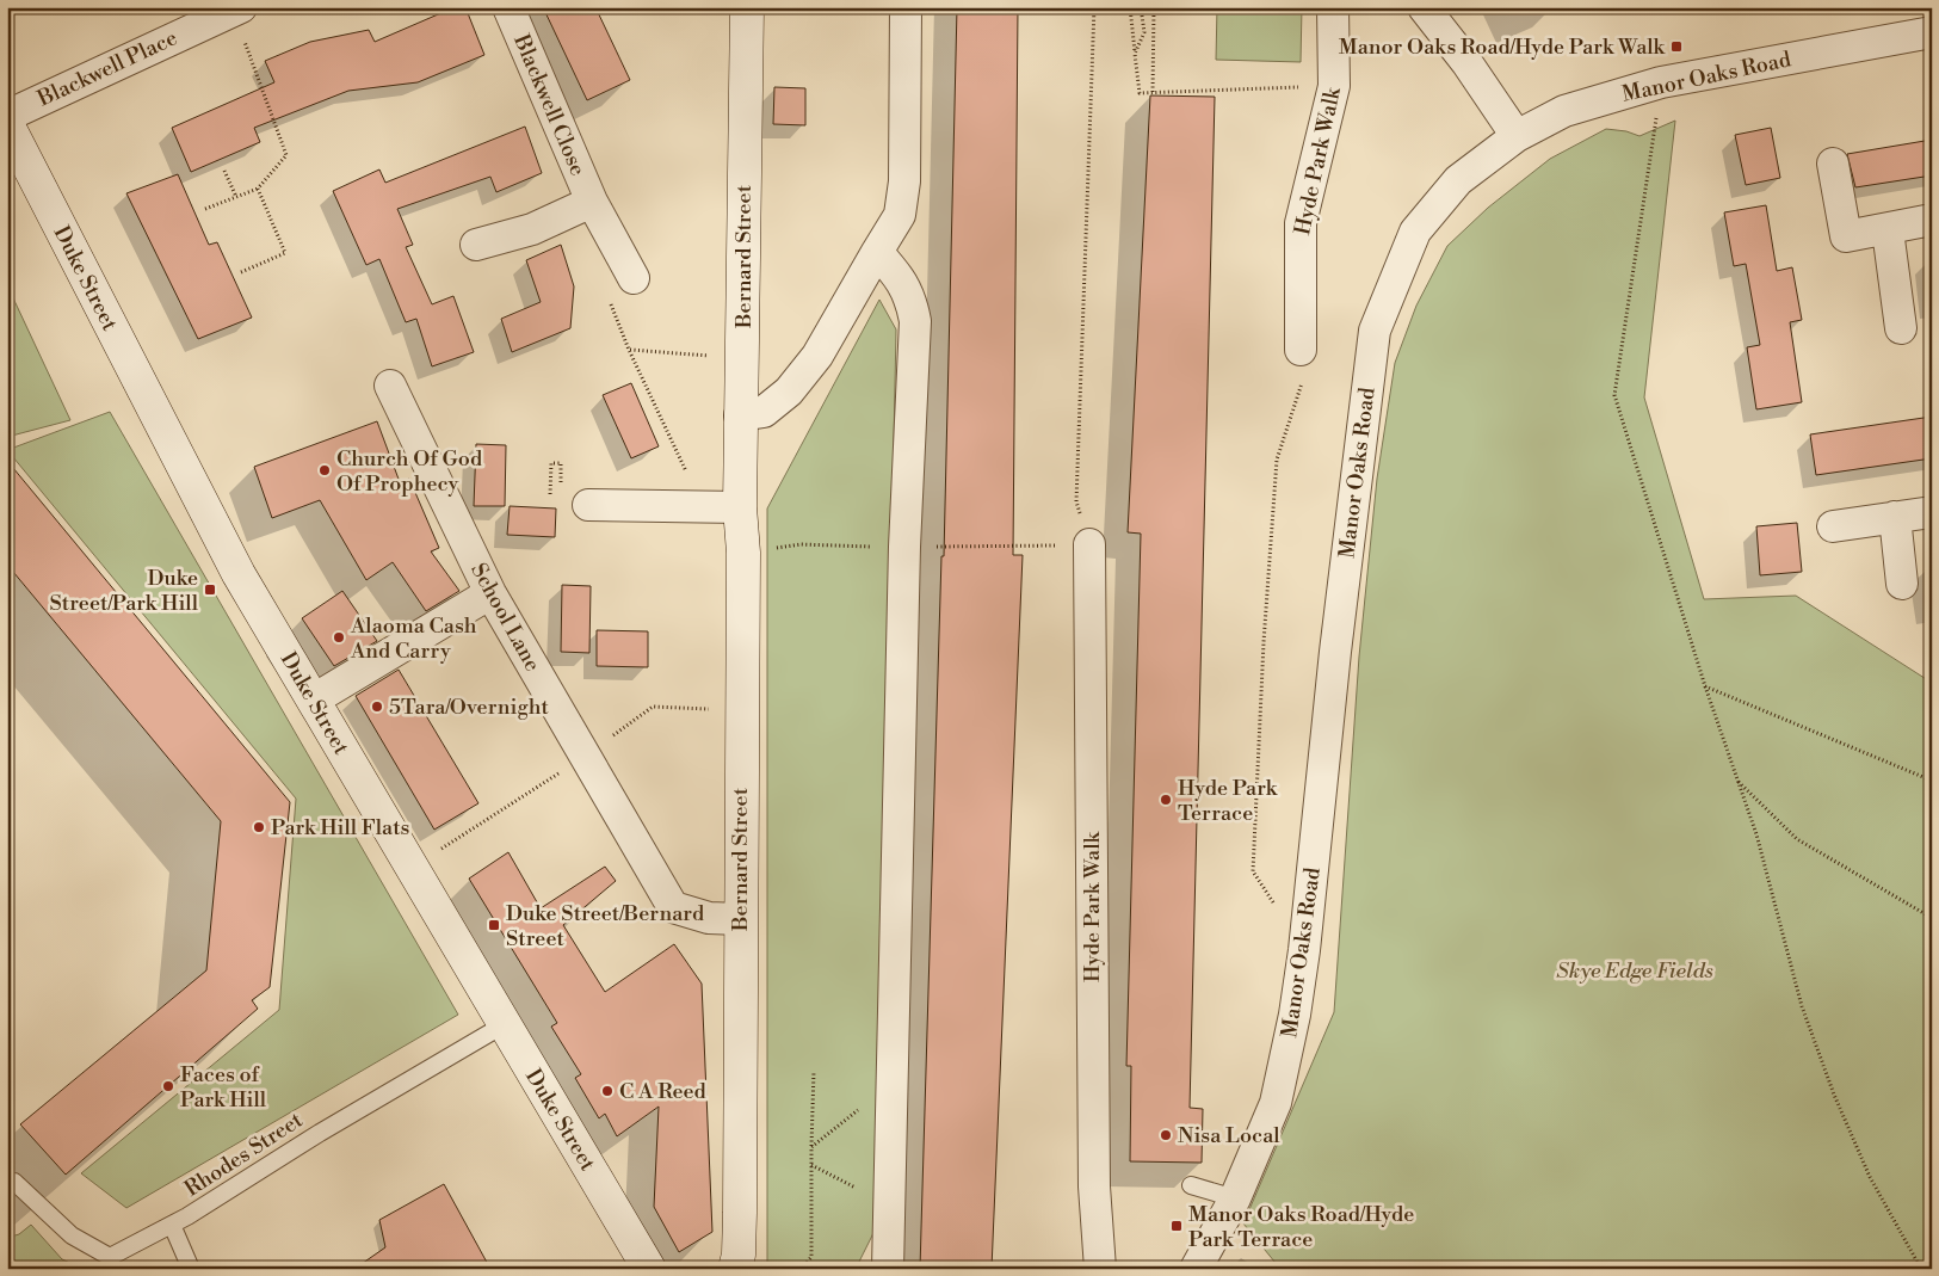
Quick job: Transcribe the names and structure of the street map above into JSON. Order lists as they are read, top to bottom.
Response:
{
  "streets": {
    "main road": ["Bernard Street", "Duke Street"],
    "street": [
      "Blackwell Place",
      "Manor Oaks Road",
      "Blackwell Close",
      "Hyde Park Walk",
      "School Lane"
    ],
    "lane": ["Rhodes Street"]
  },
  "crossings": [
    ["Bernard Street", "School Lane"],
    ["Duke Street", "Rhodes Street"]
  ],
  "parks": ["Skye Edge Fields"],
  "places": {
    "transit": [
      "Manor Oaks Road/Hyde Park Walk",
      "Duke Street/Park Hill",
      "Duke Street/Bernard Street",
      "Manor Oaks Road/Hyde Park Terrace"
    ],
    "other": [
      "Church Of God Of Prophecy",
      "Alaoma Cash And Carry",
      "5Tara/Overnight",
      "Hyde Park Terrace",
      "Park Hill Flats",
      "Faces of Park Hill",
      "C A Reed",
      "Nisa Local"
    ]
  }
}
